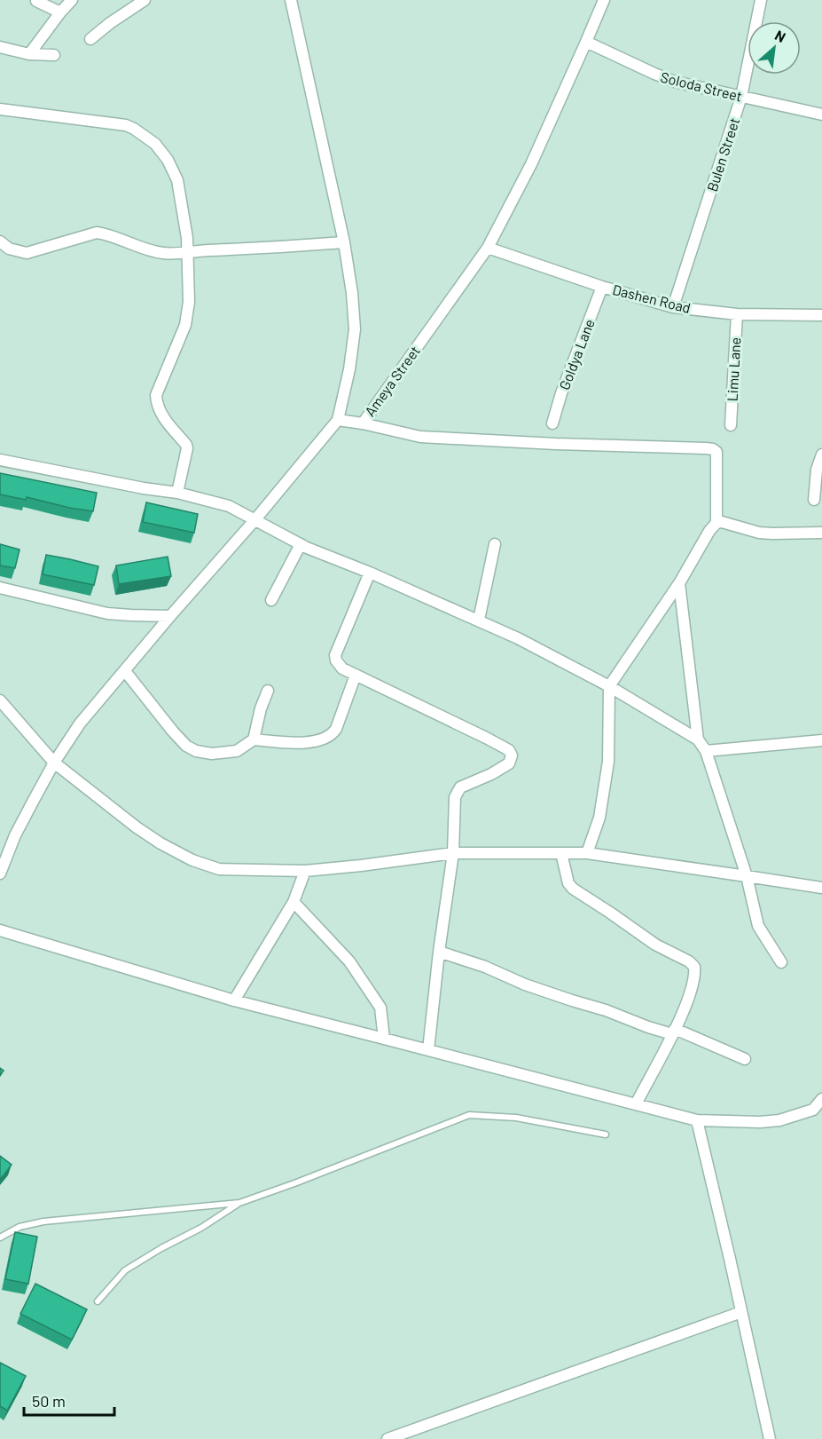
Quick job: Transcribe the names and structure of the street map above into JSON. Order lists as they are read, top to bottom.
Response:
{
  "streets": {
    "street": [
      "Soloda Street",
      "Bulen Street",
      "Dashen Road",
      "Goldya Lane",
      "Limu Lane",
      "Ameya Street"
    ]
  },
  "crossings": [
    ["Soloda Street", "Bulen Street"],
    ["Soloda Street", "Ameya Street"],
    ["Bulen Street", "Dashen Road"],
    ["Dashen Road", "Goldya Lane"],
    ["Dashen Road", "Limu Lane"],
    ["Dashen Road", "Ameya Street"]
  ],
  "scale_bar": "50 m",
  "north": "top right"
}
